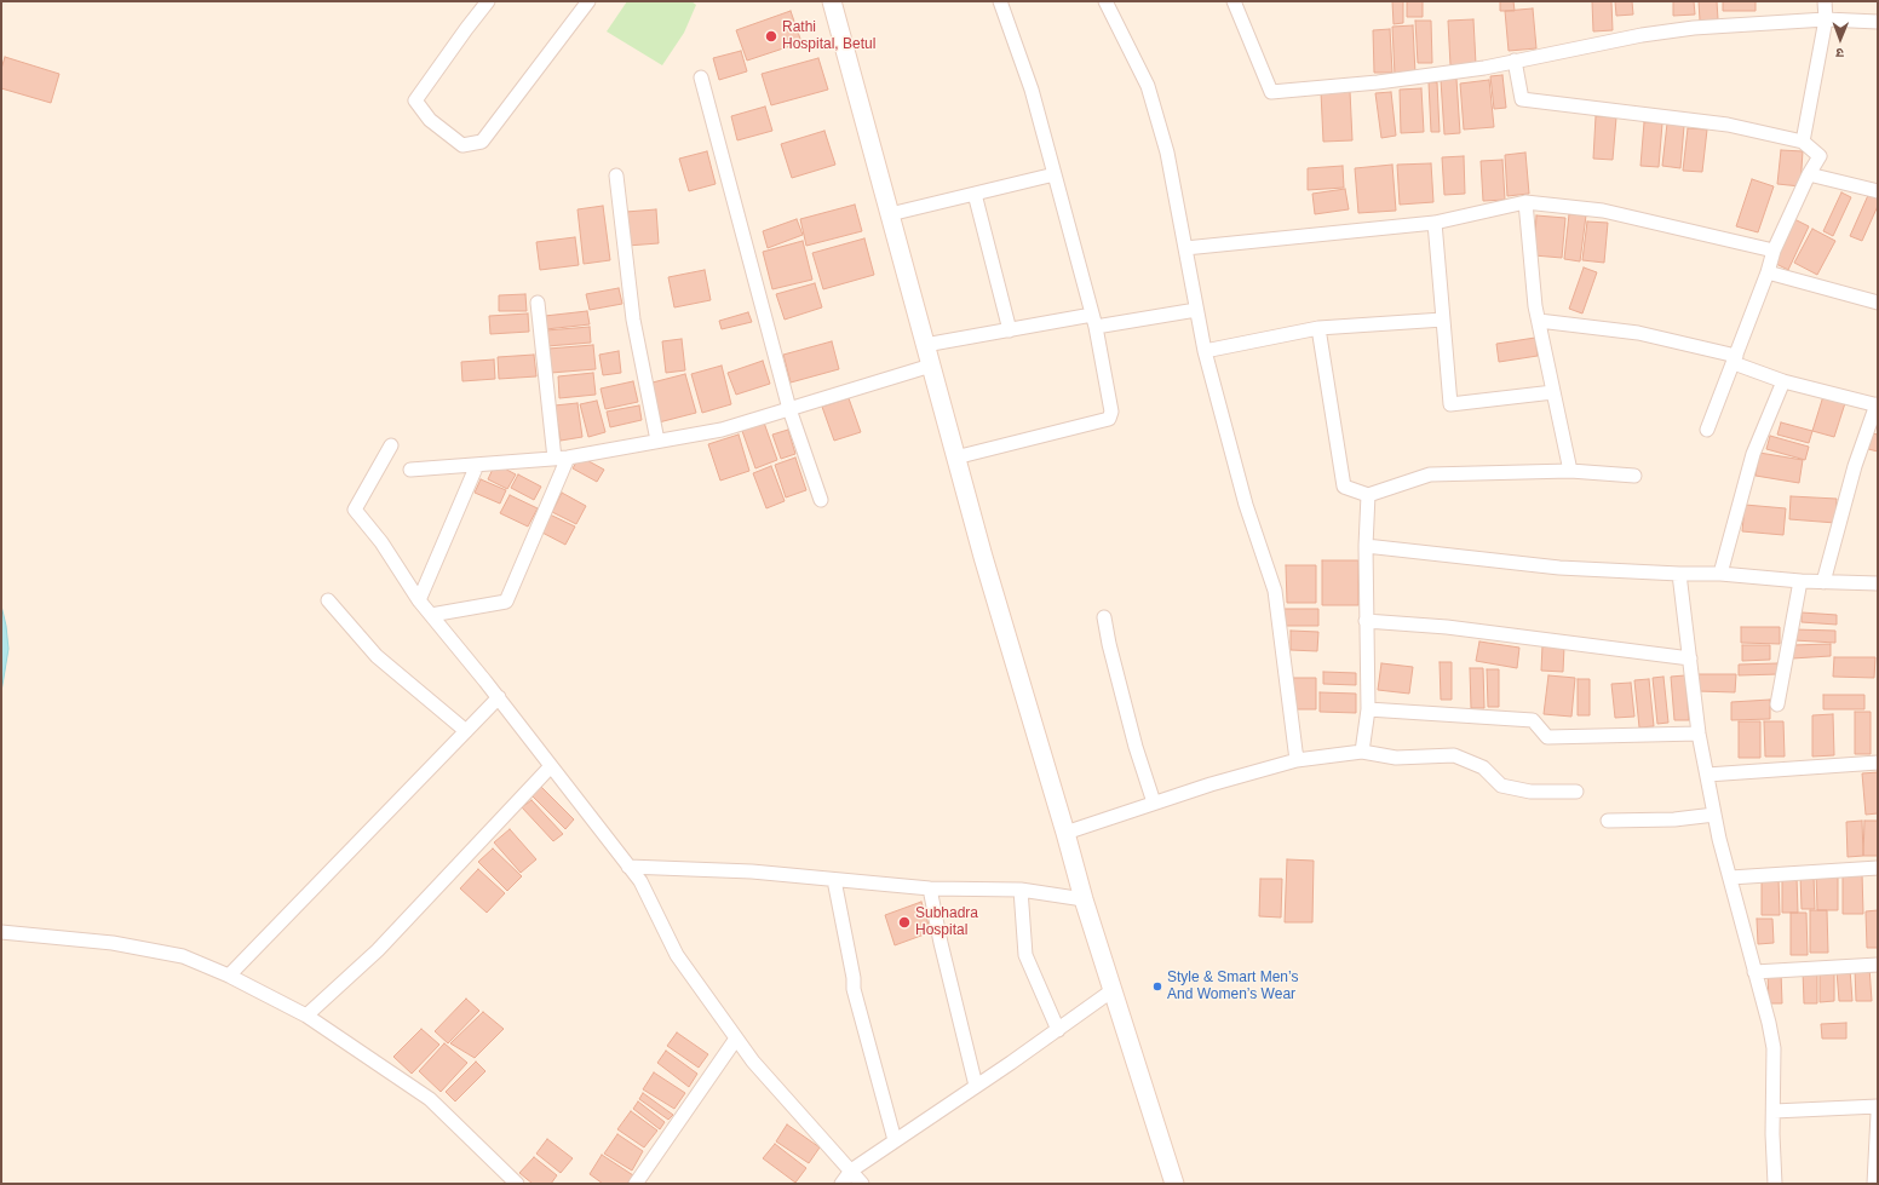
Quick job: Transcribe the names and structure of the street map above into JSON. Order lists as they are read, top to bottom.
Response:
{
  "places": ["Rathi Hospital, Betul", "Subhadra Hospital", "Style & Smart Men’s And Women’s Wear"],
  "north": "bottom"
}
